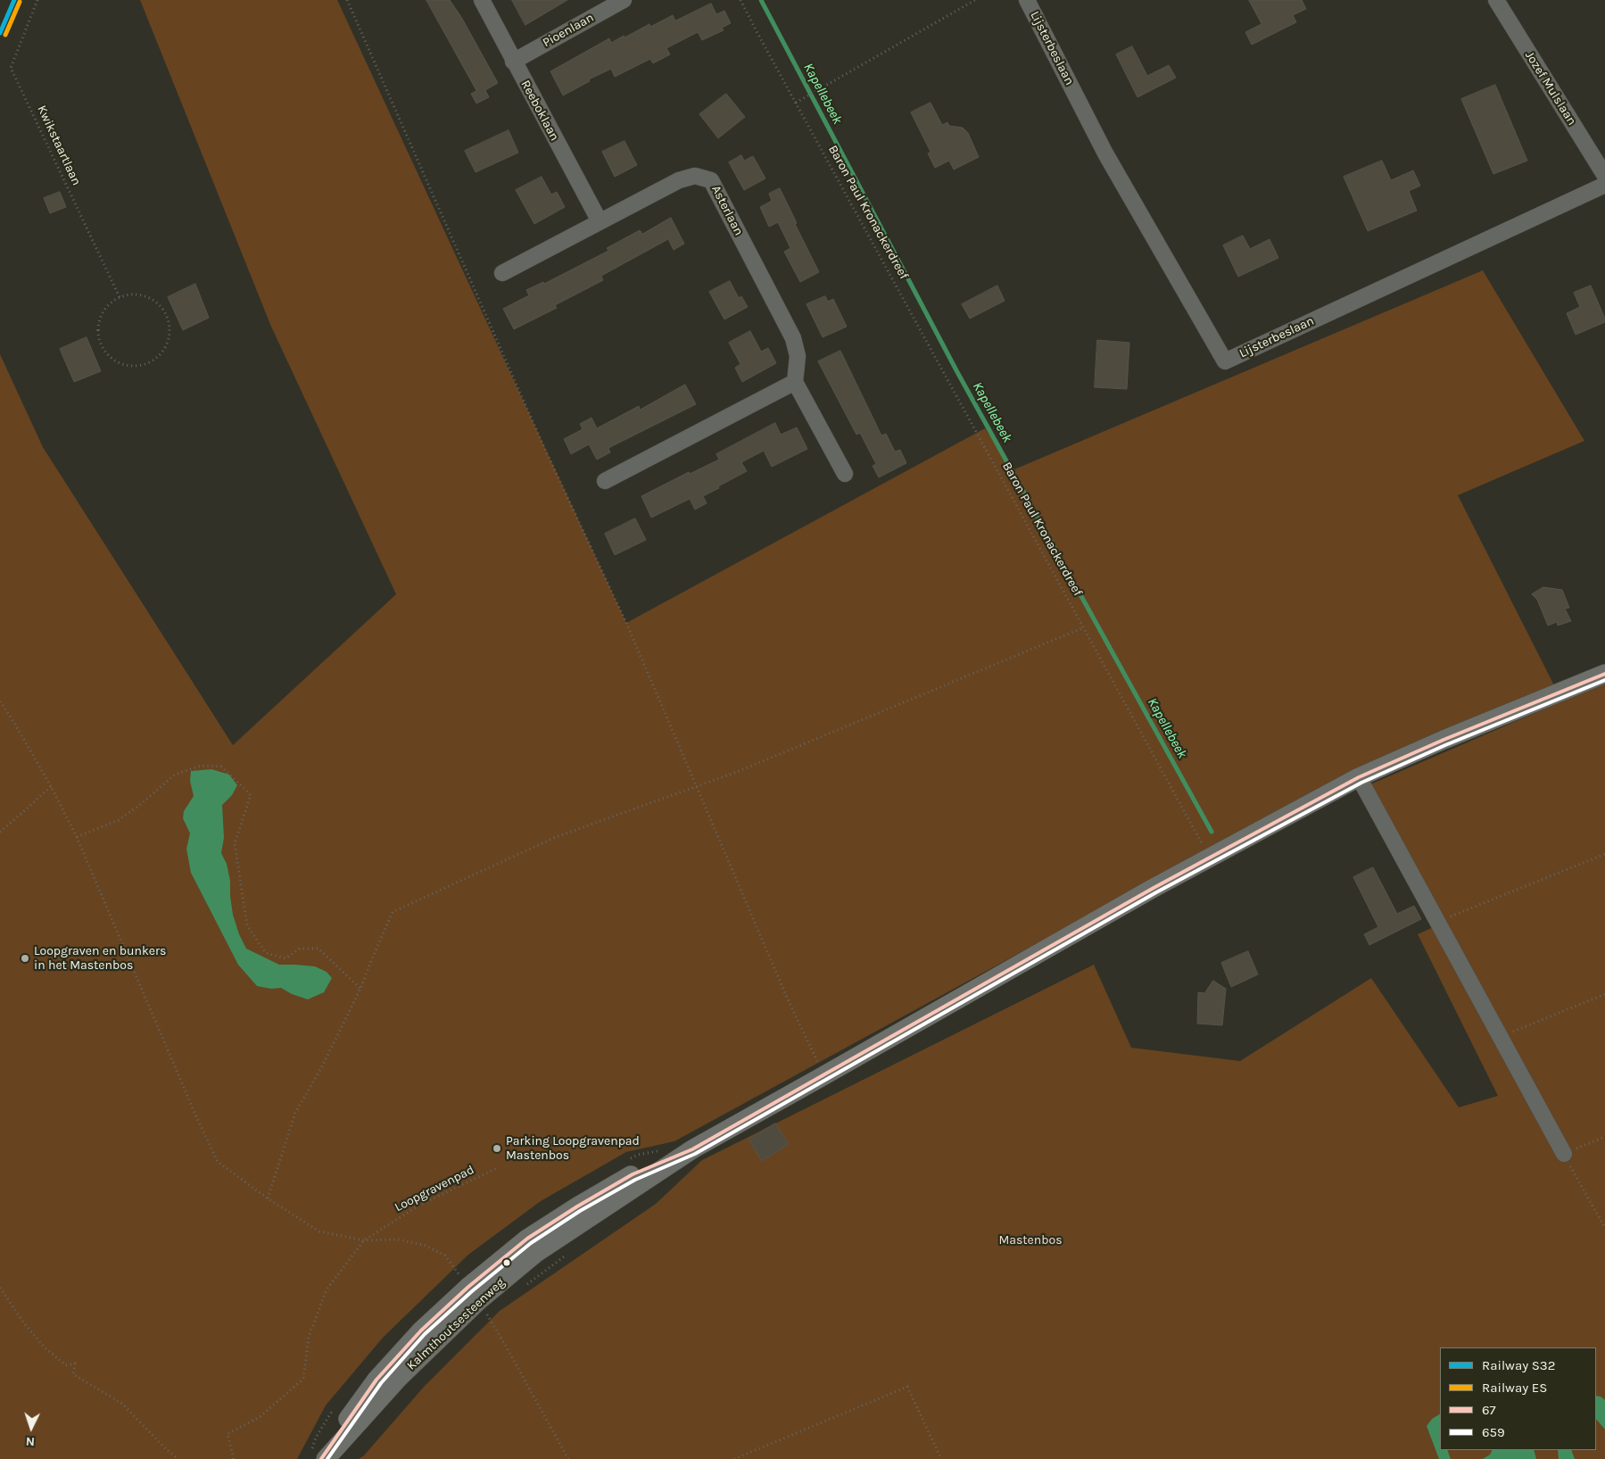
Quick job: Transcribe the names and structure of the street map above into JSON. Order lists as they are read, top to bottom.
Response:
{
  "streets": {
    "main road": ["Kalmthoutsesteenweg"],
    "street": [
      "Pioenlaan",
      "Lijsterbeslaan",
      "Jozef Mulslaan",
      "Reeboklaan",
      "Asterlaan"
    ],
    "path": ["Kwikstaartlaan", "Baron Paul Kronackerdreef", "Loopgravenpad"]
  },
  "crossings": [
    ["Pioenlaan", "Reeboklaan"],
    ["Reeboklaan", "Asterlaan"],
    ["Baron Paul Kronackerdreef", "Kalmthoutsesteenweg"]
  ],
  "water": ["Kapellebeek"],
  "parks": ["Mastenbos"],
  "places": ["Loopgraven en bunkers in het Mastenbos", "Parking Loopgravenpad Mastenbos"],
  "lines": [
    "rail line S32",
    "rail line ES",
    "transit line 67",
    "transit line 659"
  ],
  "legend": [
    "Railway S32",
    "Railway ES",
    "67",
    "659"
  ],
  "north": "bottom"
}
